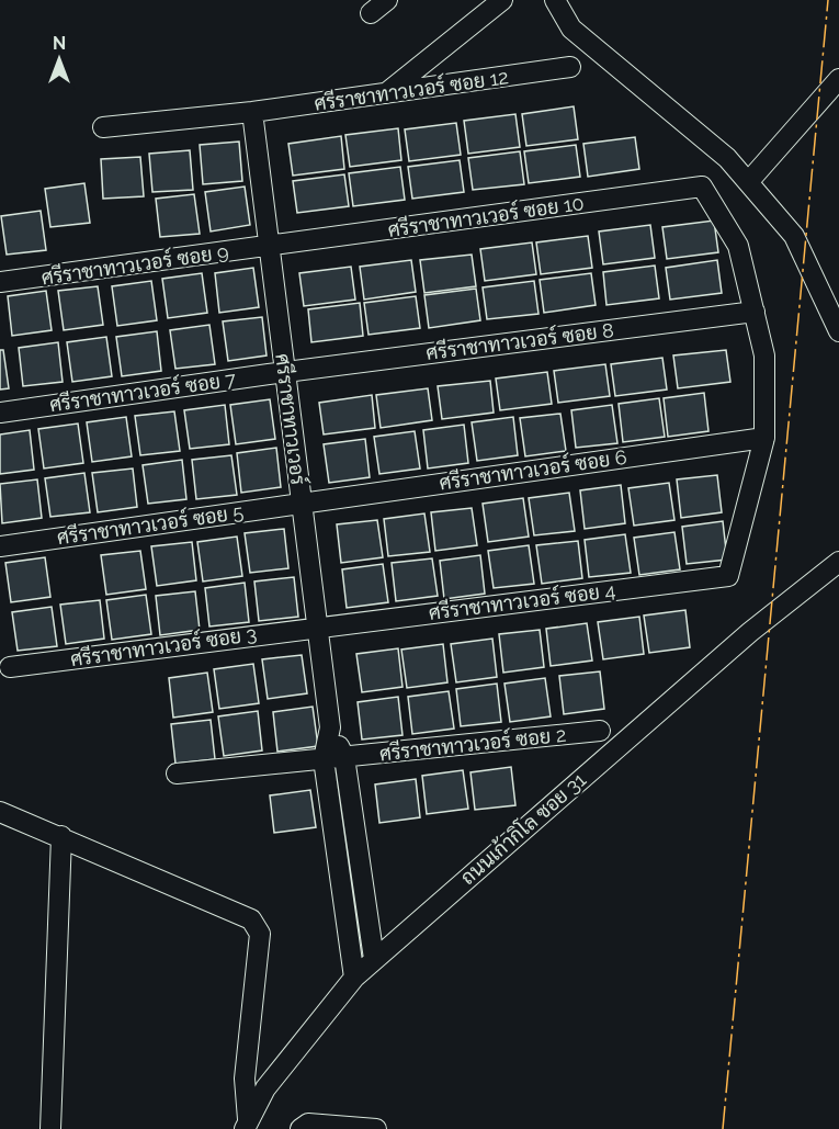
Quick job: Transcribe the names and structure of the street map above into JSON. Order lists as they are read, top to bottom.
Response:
{
  "streets": {
    "street": [
      "ศรีราชาทาวเวอร์ ซอย 12",
      "ศรีราชาทาวเวอร์ ซอย 10",
      "ศรีราชาทาวเวอร์ ซอย 9",
      "ศรีราชาทาวเวอร์ ซอย 8",
      "ศรีราชาทาวเวอร์ ซอย 7",
      "ศรีราชาทาวเวอร์",
      "ศรีราชาทาวเวอร์ ซอย 6",
      "ศรีราชาทาวเวอร์ ซอย 5",
      "ศรีราชาทาวเวอร์ ซอย 4",
      "ศรีราชาทาวเวอร์ ซอย 3",
      "ศรีราชาทาวเวอร์ ซอย 2",
      "ถนนเก้ากิโล ซอย 31"
    ]
  },
  "crossings": [
    ["ศรีราชาทาวเวอร์ ซอย 12", "ศรีราชาทาวเวอร์"],
    ["ศรีราชาทาวเวอร์ ซอย 10", "ศรีราชาทาวเวอร์ ซอย 9"],
    ["ศรีราชาทาวเวอร์ ซอย 10", "ศรีราชาทาวเวอร์ ซอย 8"],
    ["ศรีราชาทาวเวอร์ ซอย 10", "ศรีราชาทาวเวอร์"],
    ["ศรีราชาทาวเวอร์ ซอย 9", "ศรีราชาทาวเวอร์"],
    ["ศรีราชาทาวเวอร์ ซอย 8", "ศรีราชาทาวเวอร์ ซอย 7"],
    ["ศรีราชาทาวเวอร์ ซอย 8", "ศรีราชาทาวเวอร์"],
    ["ศรีราชาทาวเวอร์ ซอย 7", "ศรีราชาทาวเวอร์"],
    ["ศรีราชาทาวเวอร์", "ศรีราชาทาวเวอร์ ซอย 6"],
    ["ศรีราชาทาวเวอร์", "ศรีราชาทาวเวอร์ ซอย 5"],
    ["ศรีราชาทาวเวอร์", "ศรีราชาทาวเวอร์ ซอย 4"],
    ["ศรีราชาทาวเวอร์", "ศรีราชาทาวเวอร์ ซอย 3"],
    ["ศรีราชาทาวเวอร์", "ศรีราชาทาวเวอร์ ซอย 2"],
    ["ศรีราชาทาวเวอร์", "ถนนเก้ากิโล ซอย 31"],
    ["ศรีราชาทาวเวอร์ ซอย 6", "ศรีราชาทาวเวอร์ ซอย 5"],
    ["ศรีราชาทาวเวอร์ ซอย 6", "ศรีราชาทาวเวอร์ ซอย 4"],
    ["ศรีราชาทาวเวอร์ ซอย 4", "ศรีราชาทาวเวอร์ ซอย 3"]
  ],
  "north": "top"
}
